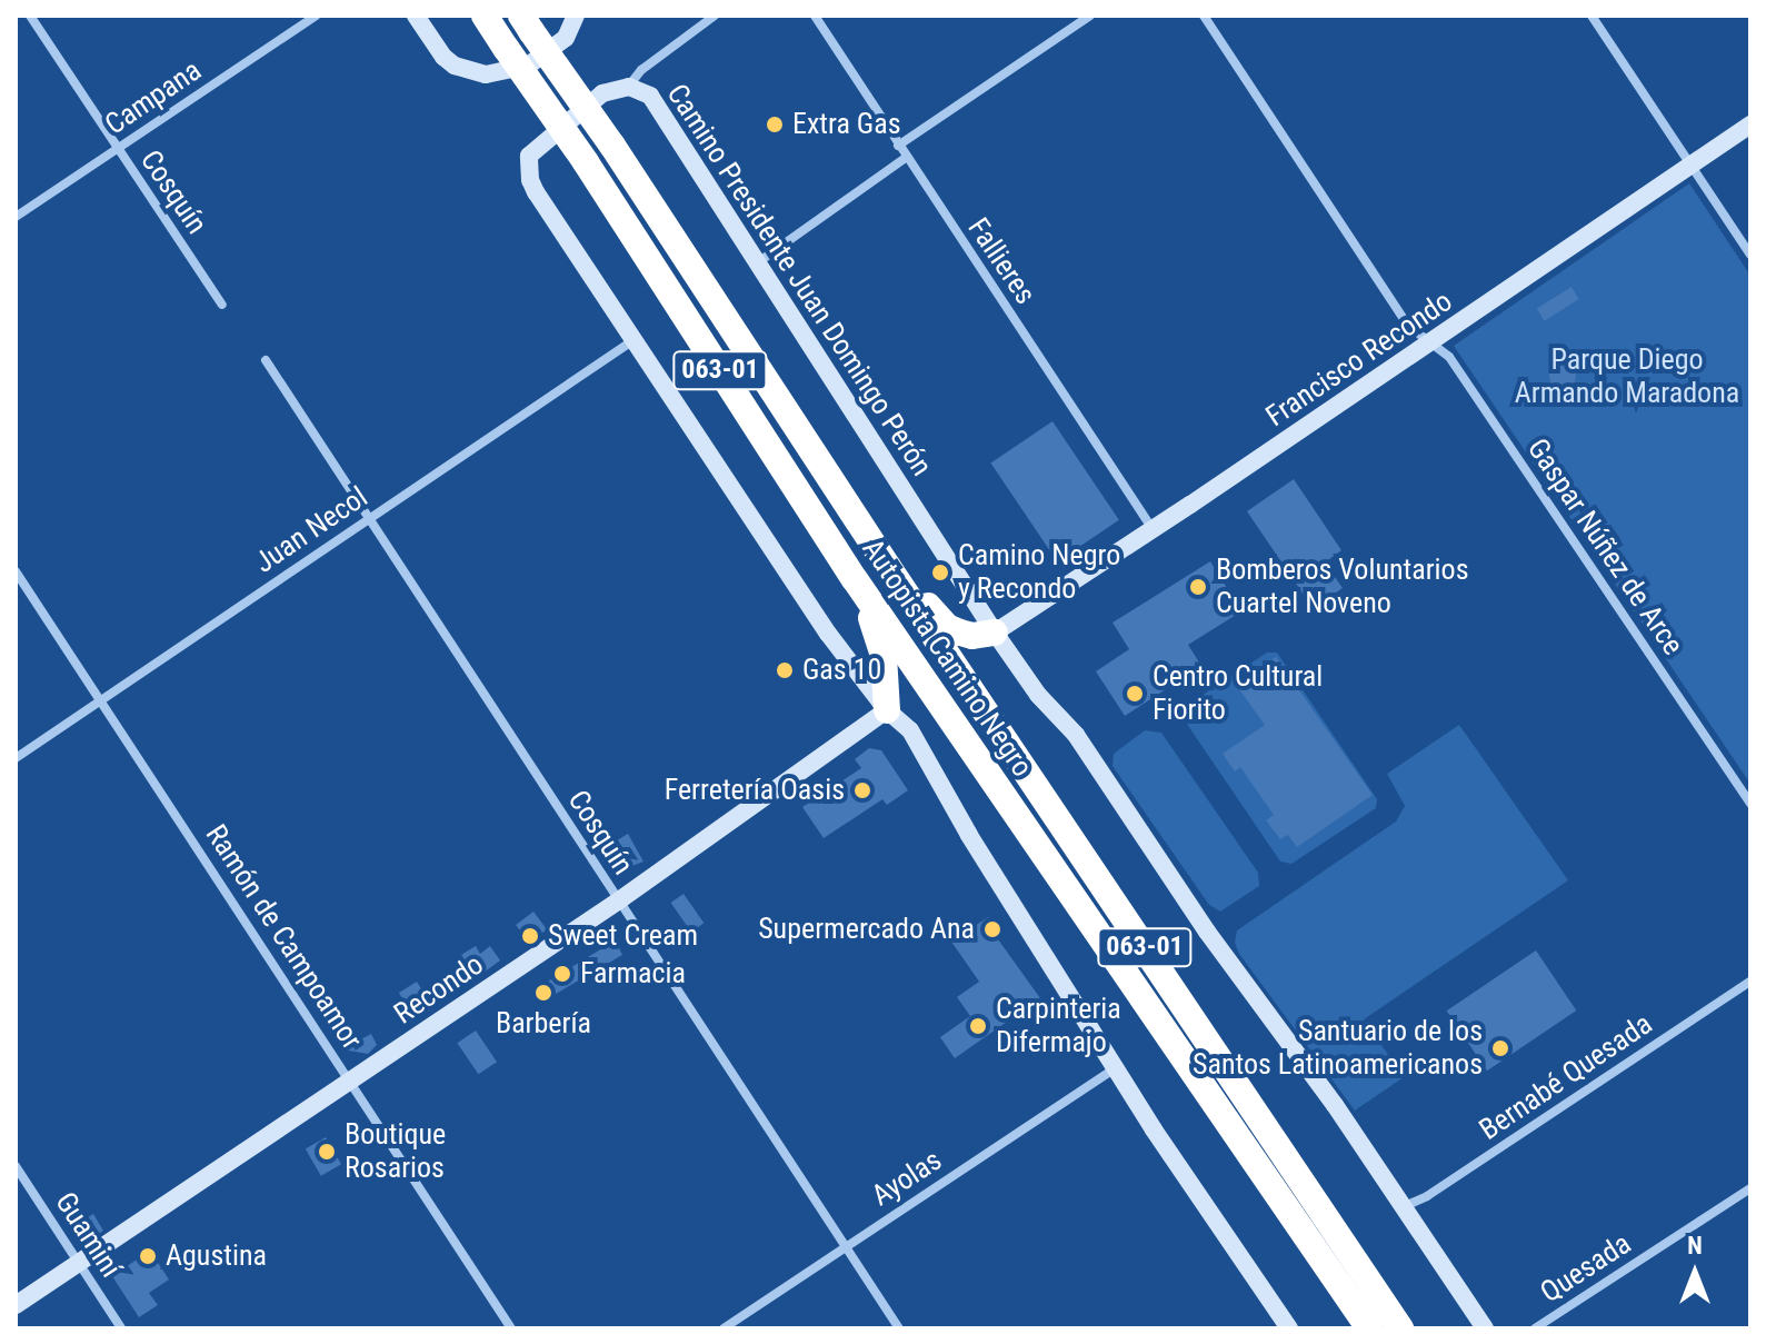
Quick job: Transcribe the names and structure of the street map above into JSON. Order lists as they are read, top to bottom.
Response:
{
  "streets": {
    "highway": ["063-01", "Autopista Camino Negro"],
    "street": [
      "Campana",
      "Cosquín",
      "Fallieres",
      "Camino Presidente Juan Domingo Perón",
      "Francisco Recondo",
      "Juan Necol",
      "Gaspar Núñez de Arce",
      "Ramón de Campoamor",
      "Recondo",
      "Bernabé Quesada",
      "Ayolas",
      "Guaminí",
      "Quesada"
    ]
  },
  "crossings": [
    ["Campana", "Cosquín"],
    ["Cosquín", "Juan Necol"],
    ["Cosquín", "Recondo"],
    ["Cosquín", "Ayolas"],
    ["Fallieres", "Francisco Recondo"],
    ["Camino Presidente Juan Domingo Perón", "Francisco Recondo"],
    ["Camino Presidente Juan Domingo Perón", "Juan Necol"],
    ["Camino Presidente Juan Domingo Perón", "Recondo"],
    ["Camino Presidente Juan Domingo Perón", "Bernabé Quesada"],
    ["Camino Presidente Juan Domingo Perón", "Ayolas"],
    ["Francisco Recondo", "Gaspar Núñez de Arce"],
    ["Juan Necol", "Ramón de Campoamor"],
    ["Ramón de Campoamor", "Recondo"],
    ["Recondo", "Guaminí"]
  ],
  "parks": ["Parque Diego Armando Maradona"],
  "places": [
    "Extra Gas",
    "Camino Negro y Recondo",
    "Bomberos Voluntarios Cuartel Noveno",
    "Gas 10",
    "Centro Cultural Fiorito",
    "Ferretería Oasis",
    "Supermercado Ana",
    "Sweet Cream",
    "Farmacia",
    "Barbería",
    "Carpinteria Difermajo",
    "Santuario de los Santos Latinoamericanos",
    "Boutique Rosarios",
    "Agustina"
  ],
  "north": "top"
}
